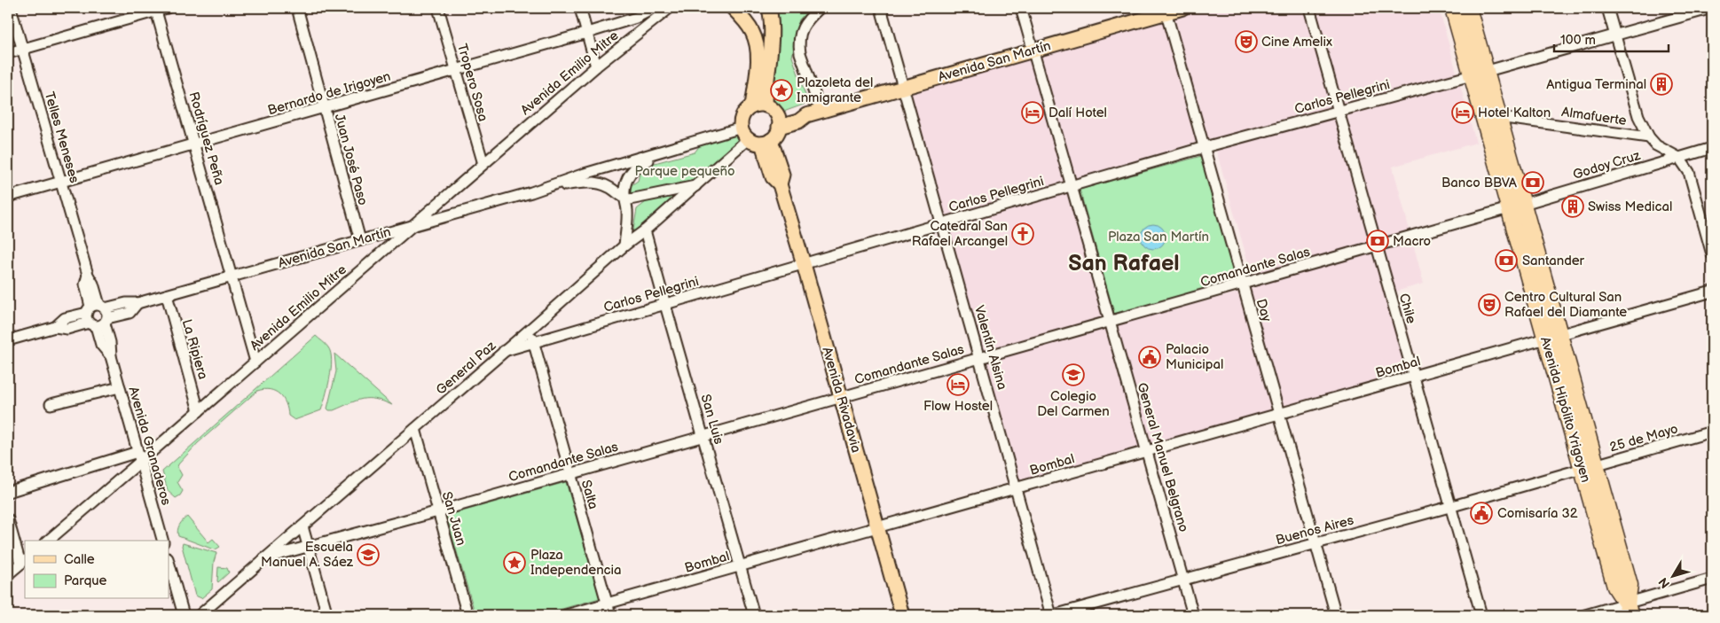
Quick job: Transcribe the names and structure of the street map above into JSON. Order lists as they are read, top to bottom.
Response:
{
  "streets": {
    "highway": ["Avenida Hipólito Yrigoyen"],
    "main road": ["Avenida San Martín", "Avenida Rivadavia"],
    "street": [
      "Avenida Emilio Mitre",
      "Tropero Sosa",
      "Bernardo de Irigoyen",
      "Carlos Pellegrini",
      "Almafuerte",
      "Telles Meneses",
      "Rodríguez Peña",
      "Juan José Paso",
      "Godoy Cruz",
      "Comandante Salas",
      "Chile",
      "Day",
      "Valentín Alsina",
      "La Ripiera",
      "Bombal",
      "General Paz",
      "San Luis",
      "25 de Mayo",
      "Avenida Granaderos",
      "General Manuel Belgrano",
      "Salta",
      "San Juan",
      "Buenos Aires"
    ]
  },
  "crossings": [
    ["Avenida San Martín", "Avenida Emilio Mitre"],
    ["Avenida San Martín", "Telles Meneses"],
    ["Avenida San Martín", "Rodríguez Peña"],
    ["Avenida San Martín", "Juan José Paso"],
    ["Avenida San Martín", "Day"],
    ["Avenida San Martín", "Valentín Alsina"],
    ["Avenida San Martín", "La Ripiera"],
    ["Avenida San Martín", "General Paz"],
    ["Avenida San Martín", "Avenida Rivadavia"],
    ["Avenida San Martín", "Avenida Granaderos"],
    ["Avenida San Martín", "General Manuel Belgrano"],
    ["Avenida Emilio Mitre", "Tropero Sosa"],
    ["Avenida Emilio Mitre", "Rodríguez Peña"],
    ["Avenida Emilio Mitre", "La Ripiera"],
    ["Avenida Emilio Mitre", "Avenida Granaderos"],
    ["Tropero Sosa", "Bernardo de Irigoyen"],
    ["Bernardo de Irigoyen", "Telles Meneses"],
    ["Bernardo de Irigoyen", "Rodríguez Peña"],
    ["Bernardo de Irigoyen", "Juan José Paso"],
    ["Carlos Pellegrini", "Chile"],
    ["Carlos Pellegrini", "Day"],
    ["Carlos Pellegrini", "Valentín Alsina"],
    ["Carlos Pellegrini", "General Paz"],
    ["Carlos Pellegrini", "Avenida Rivadavia"],
    ["Carlos Pellegrini", "Avenida Hipólito Yrigoyen"],
    ["Carlos Pellegrini", "San Luis"],
    ["Carlos Pellegrini", "General Manuel Belgrano"],
    ["Carlos Pellegrini", "Salta"],
    ["Almafuerte", "Avenida Hipólito Yrigoyen"],
    ["Telles Meneses", "Avenida Granaderos"],
    ["Godoy Cruz", "Comandante Salas"],
    ["Godoy Cruz", "Avenida Hipólito Yrigoyen"],
    ["Comandante Salas", "Chile"],
    ["Comandante Salas", "Day"],
    ["Comandante Salas", "Valentín Alsina"],
    ["Comandante Salas", "General Paz"],
    ["Comandante Salas", "Avenida Rivadavia"],
    ["Comandante Salas", "Avenida Hipólito Yrigoyen"],
    ["Comandante Salas", "San Luis"],
    ["Comandante Salas", "General Manuel Belgrano"],
    ["Comandante Salas", "Salta"],
    ["Comandante Salas", "San Juan"],
    ["Chile", "Bombal"],
    ["Chile", "Buenos Aires"],
    ["Day", "Bombal"],
    ["Day", "Buenos Aires"],
    ["Valentín Alsina", "Bombal"],
    ["Valentín Alsina", "Buenos Aires"],
    ["Bombal", "Avenida Rivadavia"],
    ["Bombal", "Avenida Hipólito Yrigoyen"],
    ["Bombal", "San Luis"],
    ["Bombal", "General Manuel Belgrano"],
    ["Bombal", "Salta"],
    ["General Paz", "Avenida Rivadavia"],
    ["General Paz", "San Luis"],
    ["General Paz", "Salta"],
    ["General Paz", "San Juan"],
    ["Avenida Hipólito Yrigoyen", "25 de Mayo"],
    ["Avenida Hipólito Yrigoyen", "Buenos Aires"],
    ["25 de Mayo", "Buenos Aires"],
    ["General Manuel Belgrano", "Buenos Aires"]
  ],
  "districts": ["San Rafael"],
  "parks": ["Parque pequeño", "Plaza San Martín"],
  "places": {
    "theatre": ["Cine Amelix", "Centro Cultural San Rafael del Diamante"],
    "building": ["Antigua Terminal", "Swiss Medical"],
    "place": ["Plazoleta del Inmigrante", "Plaza Independencia"],
    "hotel": ["Dalí Hotel", "Hotel Kalton", "Flow Hostel"],
    "bank": ["Banco BBVA", "Macro", "Santander"],
    "church": ["Catedral San Rafael Arcangel"],
    "public building": ["Palacio Municipal", "Comisaría 32"],
    "school or university": ["Colegio Del Carmen", "Escuela Manuel A. Sáez"]
  },
  "legend": ["Calle", "Parque"],
  "scale_bar": "100 m",
  "north": "bottom left"
}
